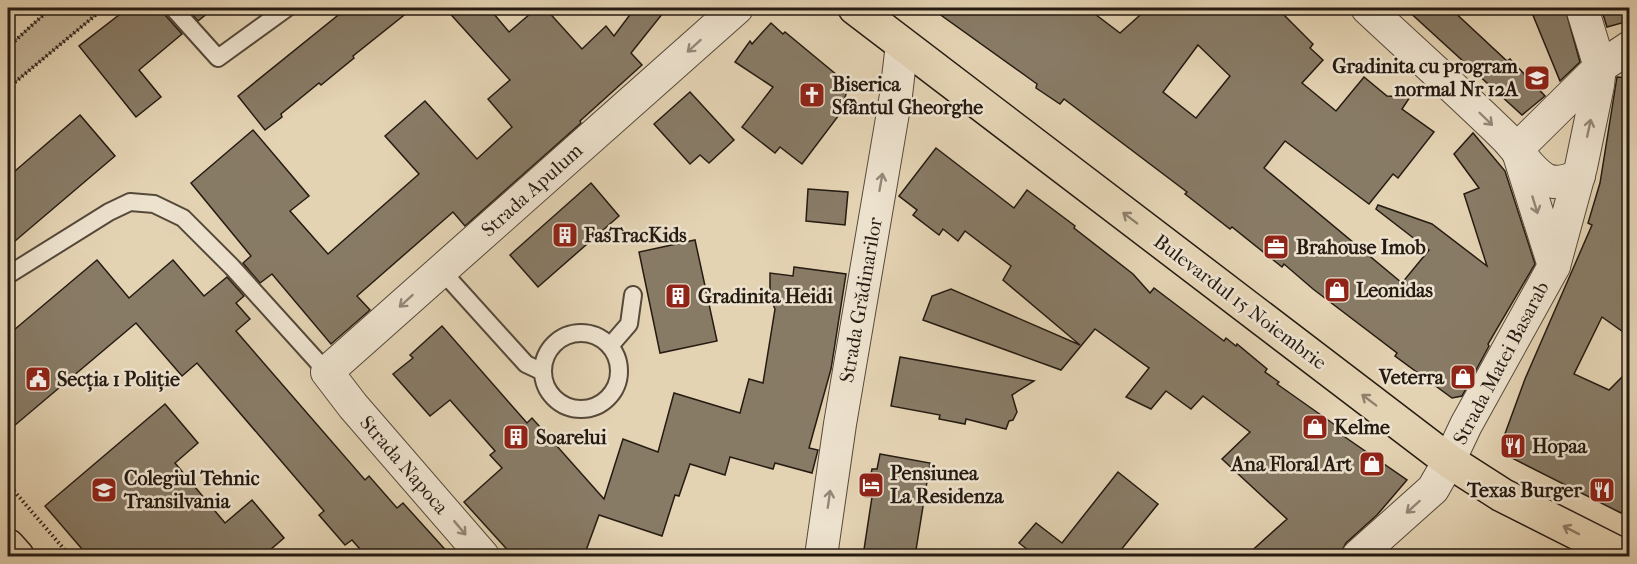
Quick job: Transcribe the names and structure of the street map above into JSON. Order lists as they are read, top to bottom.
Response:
{
  "streets": {
    "main road": ["Bulevardul 15 Noiembrie"],
    "street": [
      "Strada Apulum",
      "Strada Grădinarilor",
      "Strada Matei Basarab",
      "Strada Napoca"
    ]
  },
  "crossings": [
    ["Strada Apulum", "Strada Napoca"],
    ["Strada Grădinarilor", "Bulevardul 15 Noiembrie"],
    ["Bulevardul 15 Noiembrie", "Strada Matei Basarab"]
  ],
  "one_way": [
    "Strada Apulum",
    "Strada Grădinarilor",
    "Bulevardul 15 Noiembrie",
    "Strada Napoca"
  ],
  "places": {
    "school or university": ["Gradinita cu program normal Nr 12A", "Colegiul Tehnic Transilvania"],
    "church": ["Biserica Sfântul Gheorghe"],
    "building": ["FasTracKids", "Gradinita Heidi", "Soarelui"],
    "office": ["Brahouse Imob"],
    "shop": [
      "Leonidas",
      "Veterra",
      "Kelme",
      "Ana Floral Art"
    ],
    "public building": ["Secția 1 Poliție"],
    "restaurant": ["Hopaa", "Texas Burger"],
    "hotel": ["Pensiunea La Residenza"]
  }
}
